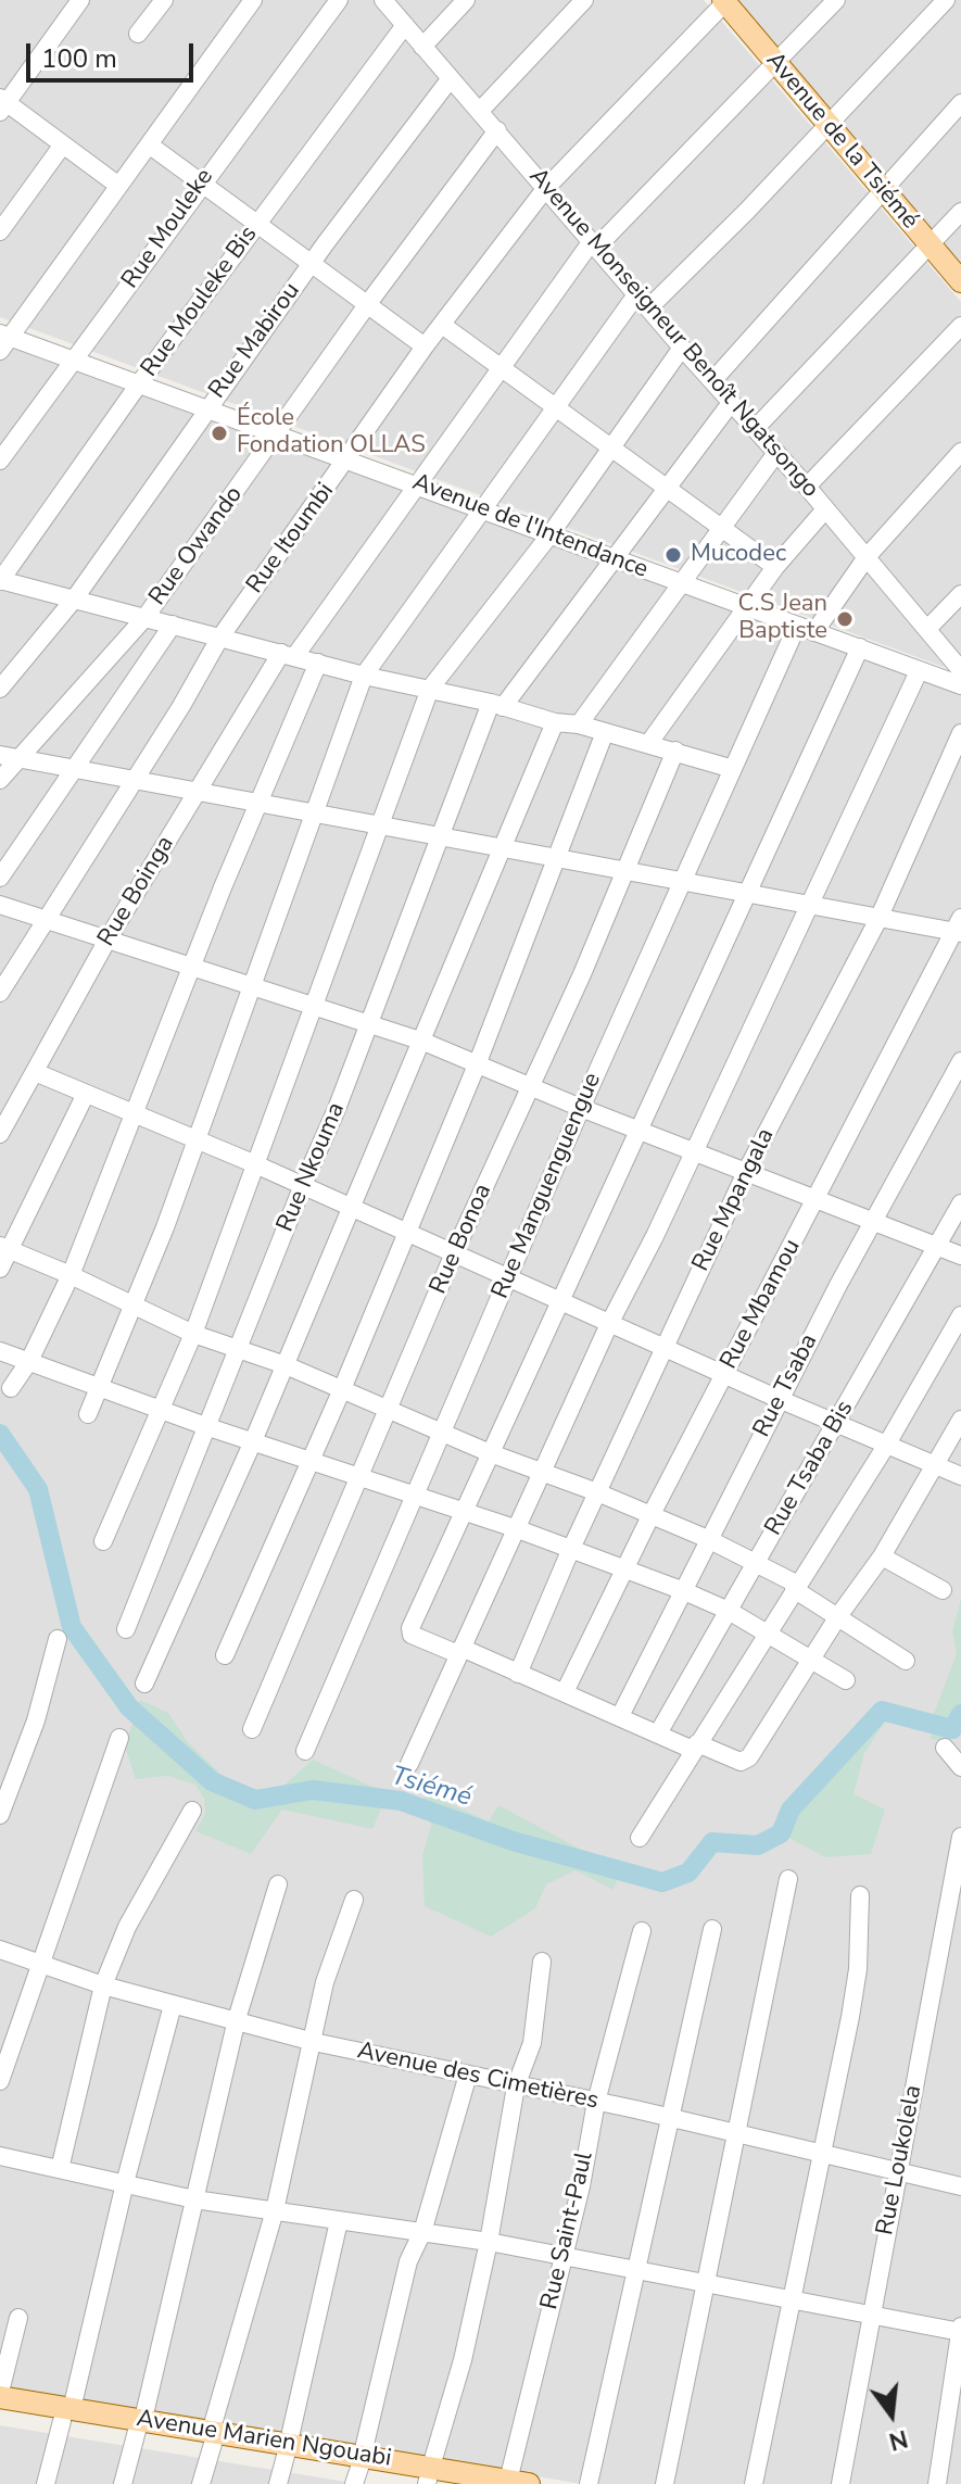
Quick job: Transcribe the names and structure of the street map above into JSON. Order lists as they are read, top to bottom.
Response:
{
  "streets": {
    "main road": ["Avenue de la Tsiémé", "Avenue Marien Ngouabi"],
    "street": [
      "Rue Mouleke",
      "Rue Mouleke Bis",
      "Avenue Monseigneur Benoît Ngatsongo",
      "Rue Mabirou",
      "Avenue de l'Intendance",
      "Rue Itoumbi",
      "Rue Owando",
      "Rue Boinga",
      "Rue Nkouma",
      "Rue Manguenguengue",
      "Rue Mpangala",
      "Rue Bonoa",
      "Rue Mbamou",
      "Rue Tsaba",
      "Rue Tsaba Bis",
      "Avenue des Cimetières",
      "Rue Loukolela",
      "Rue Saint-Paul"
    ]
  },
  "crossings": [
    ["Avenue de la Tsiémé", "Rue Itoumbi"],
    ["Avenue de la Tsiémé", "Rue Boinga"],
    ["Rue Mouleke", "Avenue de l'Intendance"],
    ["Rue Mouleke Bis", "Avenue Monseigneur Benoît Ngatsongo"],
    ["Rue Mouleke Bis", "Avenue de l'Intendance"],
    ["Avenue Monseigneur Benoît Ngatsongo", "Rue Mabirou"],
    ["Avenue Monseigneur Benoît Ngatsongo", "Rue Itoumbi"],
    ["Avenue Monseigneur Benoît Ngatsongo", "Rue Owando"],
    ["Avenue Monseigneur Benoît Ngatsongo", "Rue Boinga"],
    ["Avenue Monseigneur Benoît Ngatsongo", "Rue Nkouma"],
    ["Avenue Monseigneur Benoît Ngatsongo", "Rue Manguenguengue"],
    ["Rue Mabirou", "Avenue de l'Intendance"],
    ["Avenue de l'Intendance", "Rue Itoumbi"],
    ["Avenue de l'Intendance", "Rue Owando"],
    ["Avenue de l'Intendance", "Rue Boinga"],
    ["Avenue de l'Intendance", "Rue Nkouma"],
    ["Avenue de l'Intendance", "Rue Manguenguengue"],
    ["Avenue des Cimetières", "Rue Loukolela"],
    ["Avenue des Cimetières", "Rue Saint-Paul"],
    ["Rue Saint-Paul", "Avenue Marien Ngouabi"]
  ],
  "water": ["Tsiémé"],
  "places": ["École Fondation OLLAS", "Mucodec", "C.S Jean Baptiste"],
  "scale_bar": "100 m",
  "north": "bottom"
}
